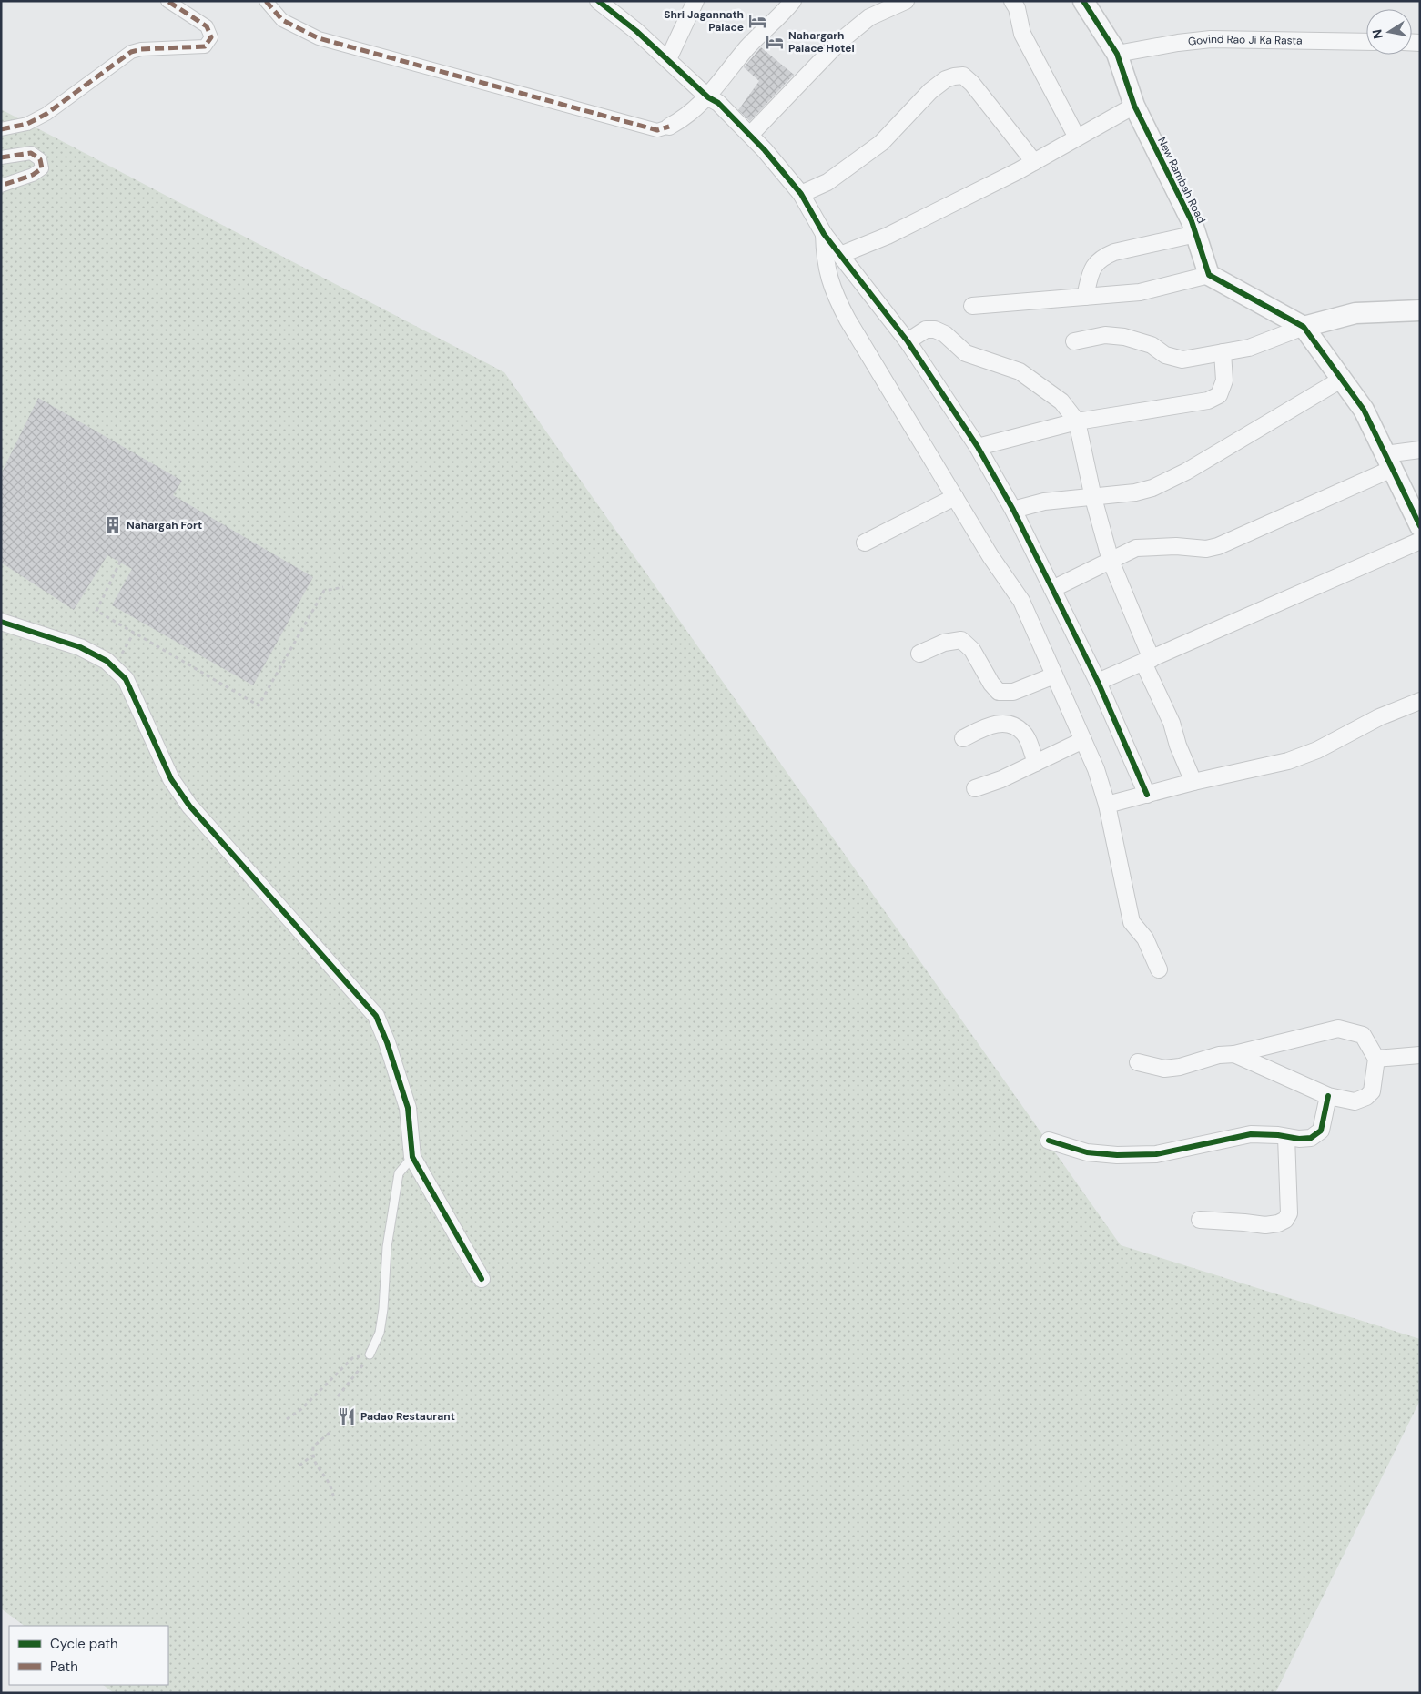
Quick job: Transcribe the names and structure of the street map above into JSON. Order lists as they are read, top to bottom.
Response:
{
  "streets": {
    "street": ["Govind Rao Ji Ka Rasta", "New Rambah Road"]
  },
  "crossings": [
    ["Govind Rao Ji Ka Rasta", "New Rambah Road"]
  ],
  "places": {
    "hotel": ["Shri Jagannath Palace", "Nahargarh Palace Hotel"],
    "building": ["Nahargah Fort"],
    "restaurant": ["Padao Restaurant"]
  },
  "legend": ["Cycle path", "Path"],
  "north": "left"
}
